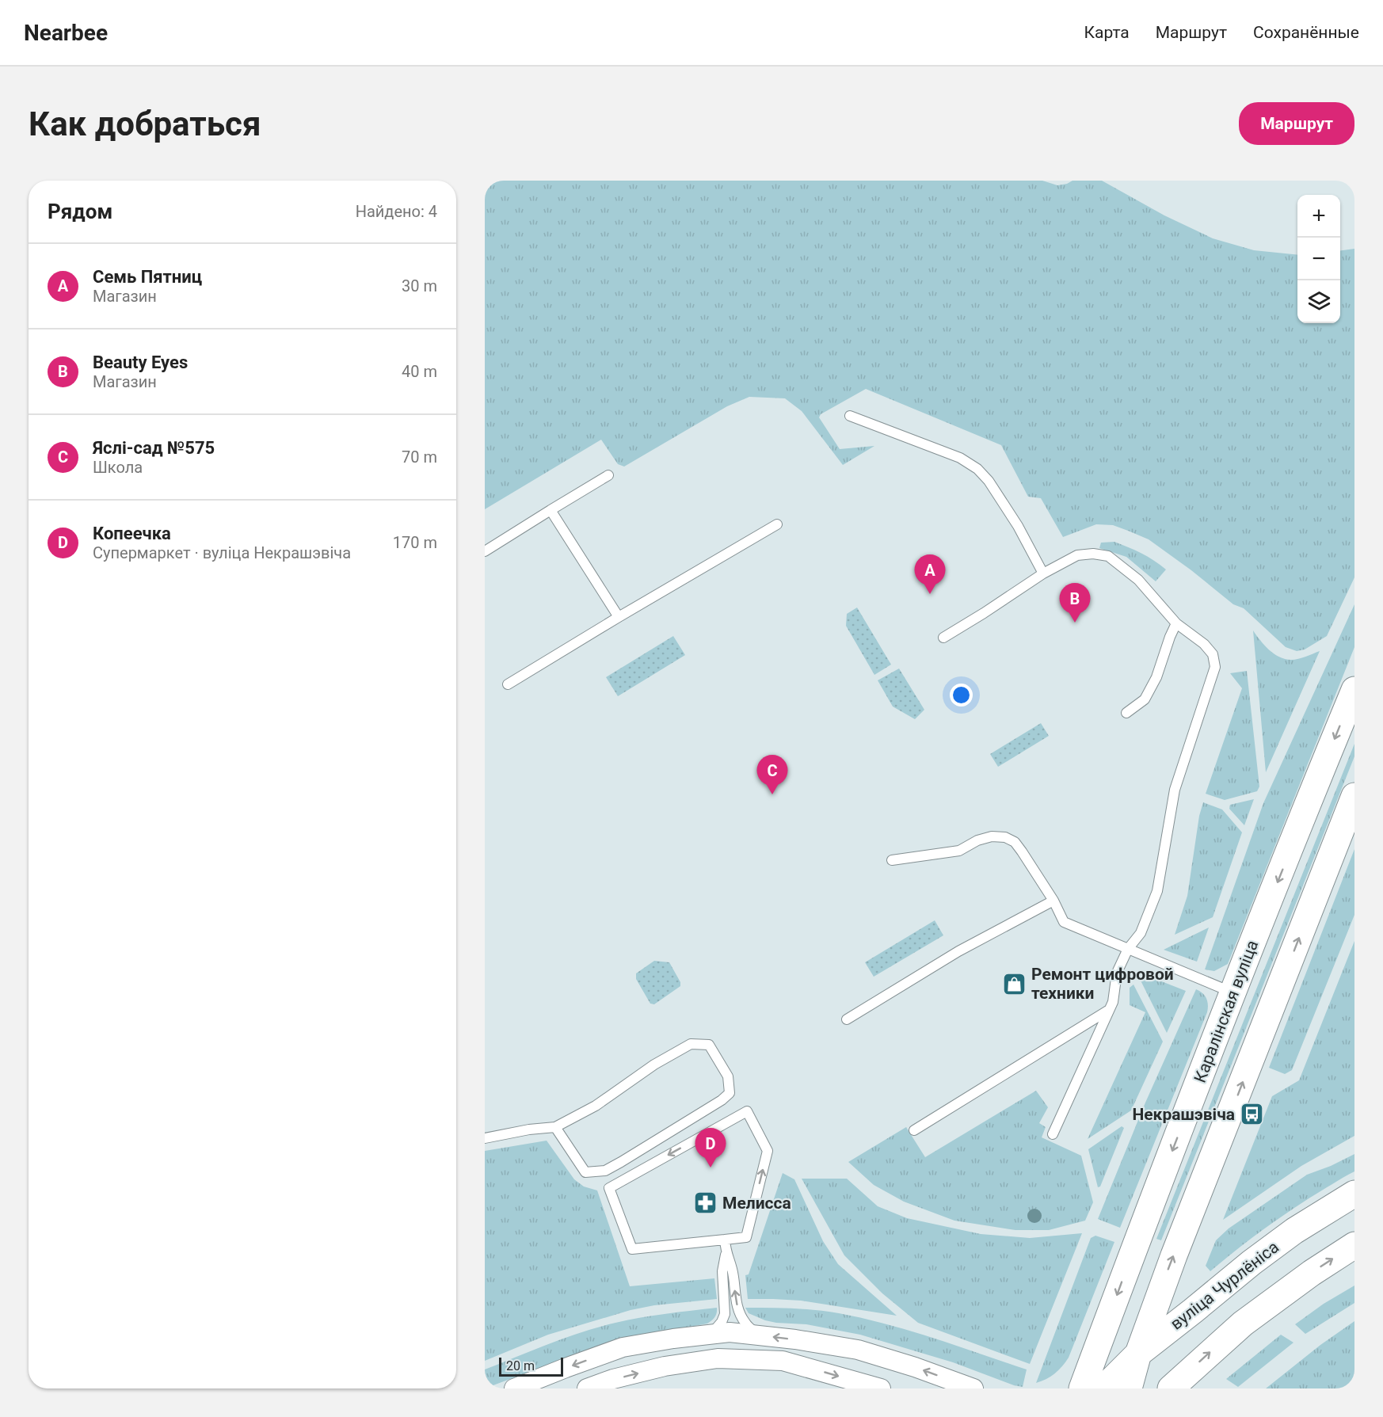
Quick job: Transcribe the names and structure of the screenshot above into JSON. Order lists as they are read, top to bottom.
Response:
{
  "streets": {
    "main road": ["Каралінская вуліца", "вуліца Чурлёніса"]
  },
  "places": {
    "shop": ["Ремонт цифровой техники"],
    "bus stop": ["Некрашэвіча"],
    "pharmacy": ["Мелисса"]
  },
  "scale_bar": "20 m",
  "page": {
    "header": "Nearbee",
    "nav": ["Карта", "Маршрут", "Сохранённые"],
    "buttons": "Маршрут",
    "title": "Как добраться",
    "heading": ["Рядом", "Найдено: 4"],
    "map_buttons": ["+", "−"],
    "list": [
      {
        "mark": "A",
        "name": "Семь Пятниц",
        "note": "Магазин",
        "value": "30 m"
      },
      {
        "mark": "B",
        "name": "Beauty Eyes",
        "note": "Магазин",
        "value": "40 m"
      },
      {
        "mark": "C",
        "name": "Яслі-сад №575",
        "note": "Школа",
        "value": "70 m"
      },
      {
        "mark": "D",
        "name": "Копеечка",
        "note": "Супермаркет · вуліца Некрашэвіча",
        "value": "170 m"
      }
    ],
    "pins": [
      "A",
      "B",
      "C",
      "D"
    ],
    "scale": "20 m"
  }
}
